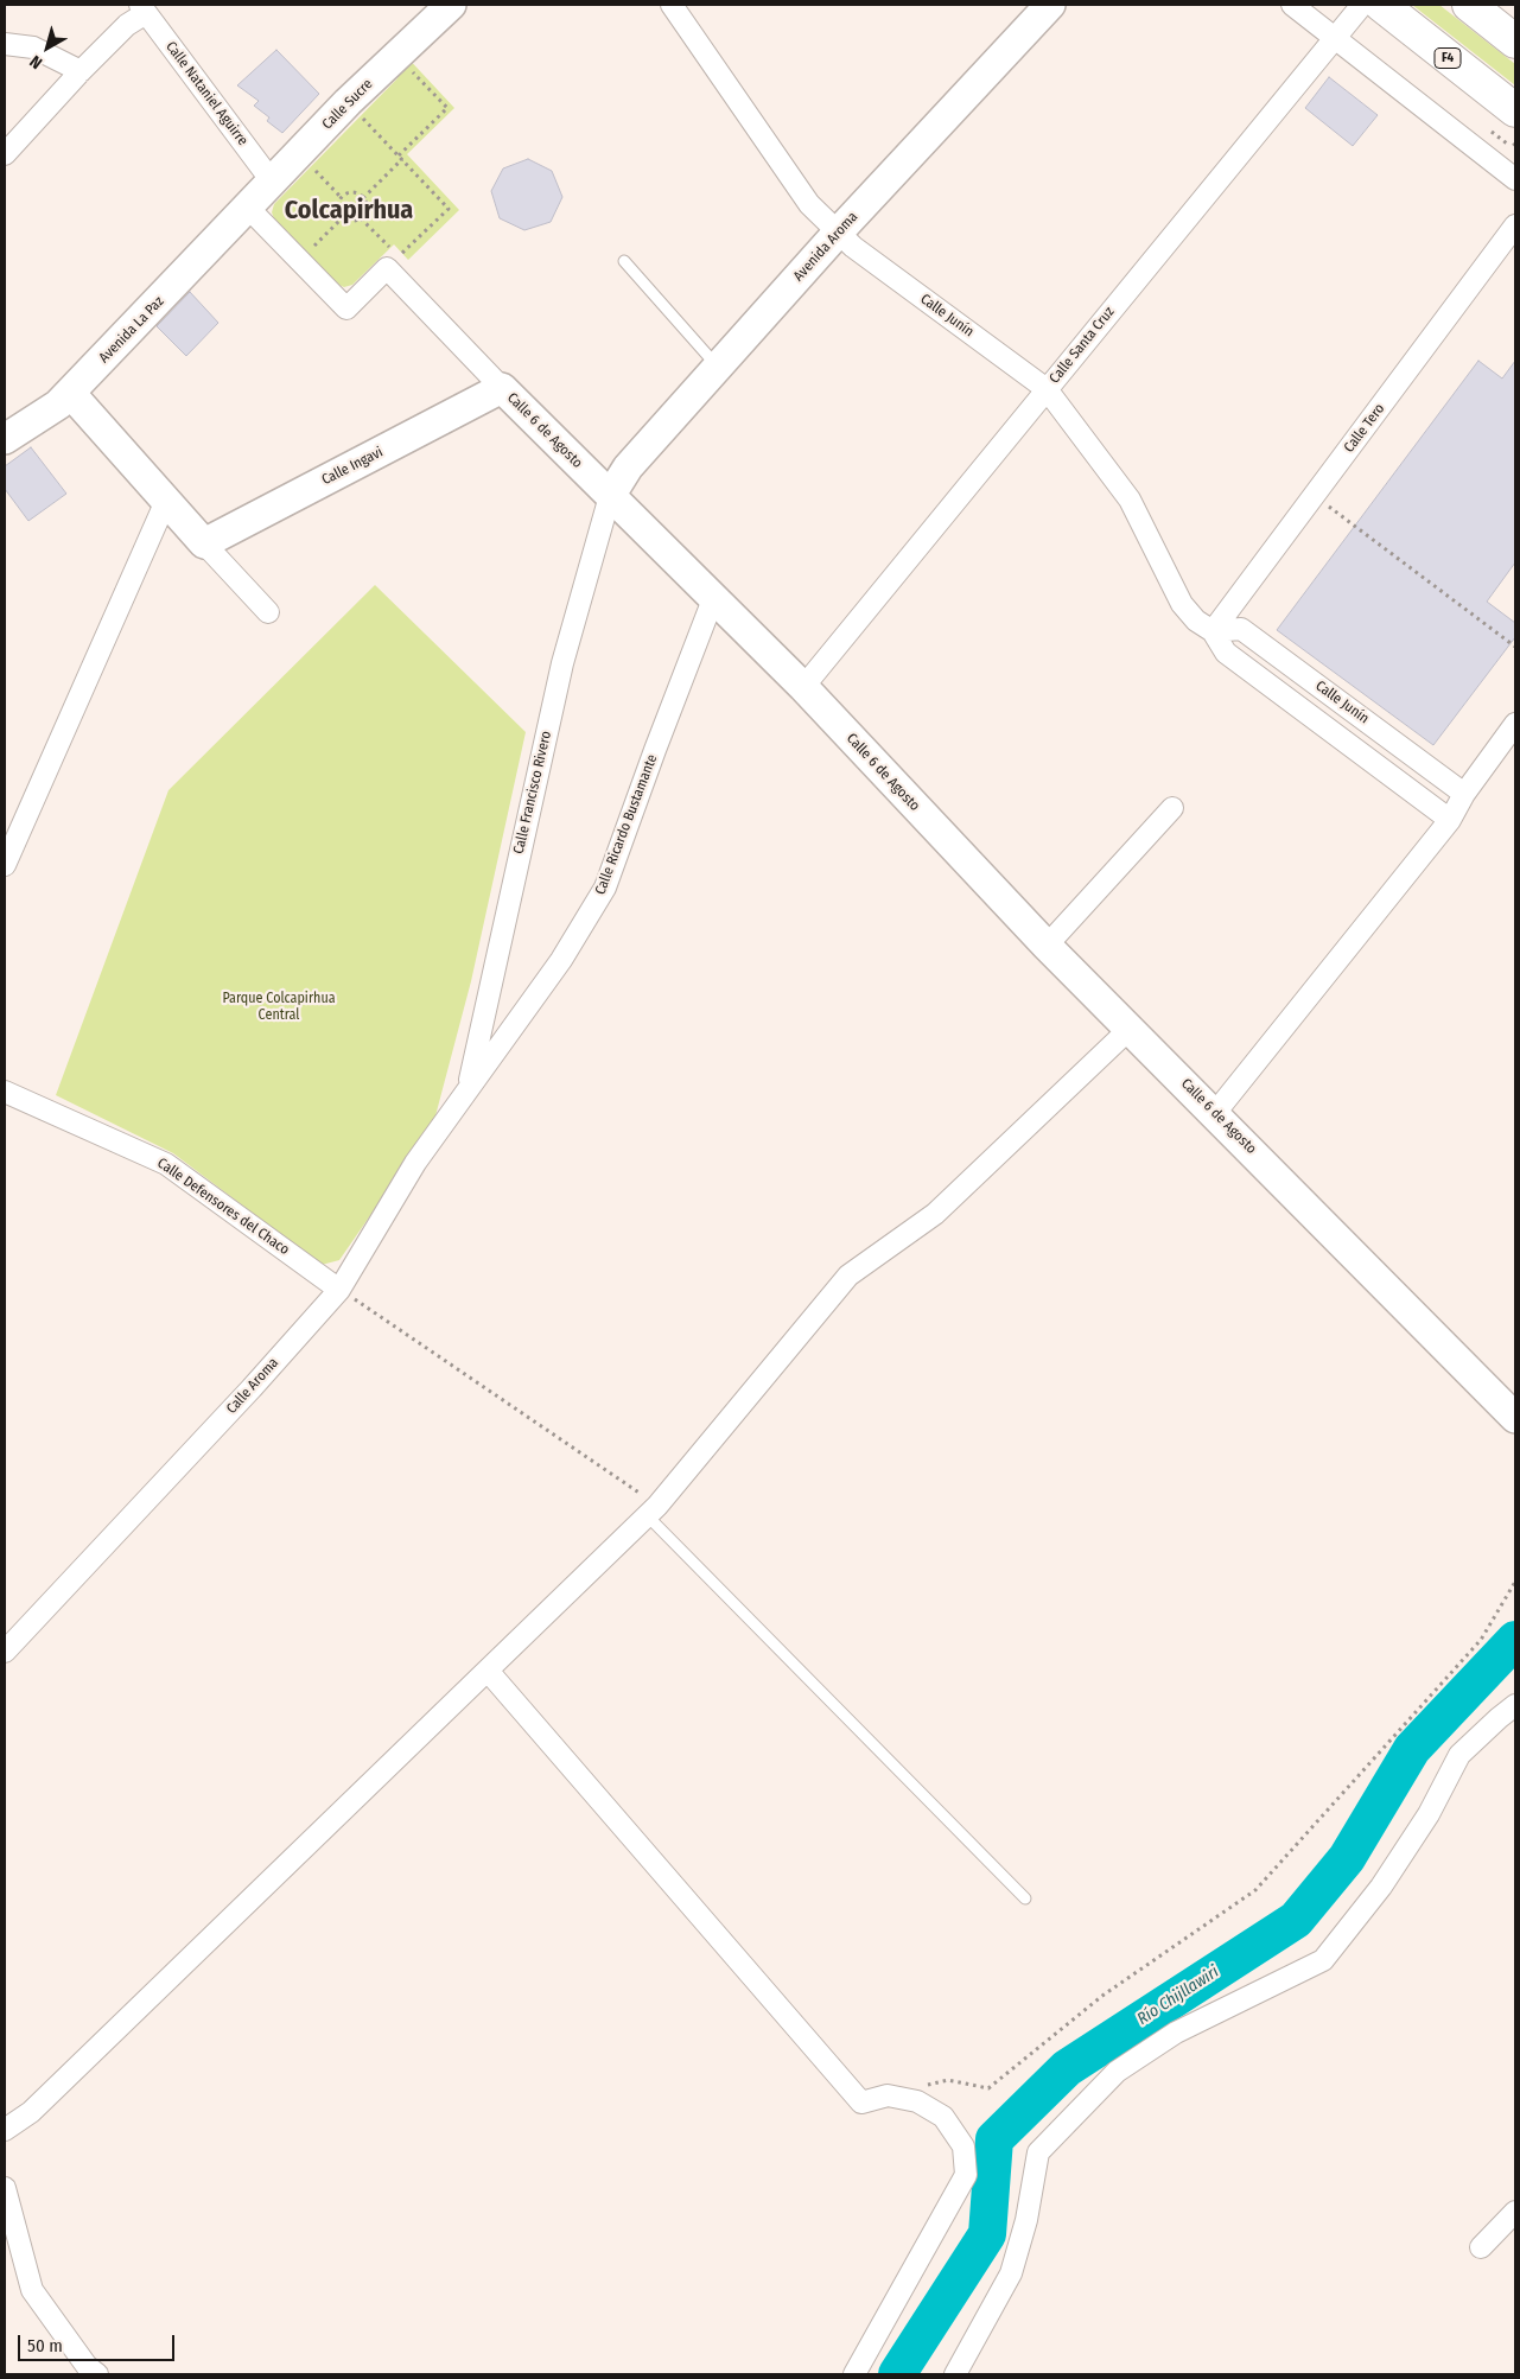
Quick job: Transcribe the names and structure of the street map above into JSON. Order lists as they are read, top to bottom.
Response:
{
  "streets": {
    "highway": ["F4"],
    "main road": [
      "Calle Sucre",
      "Avenida Aroma",
      "Avenida La Paz",
      "Calle 6 de Agosto",
      "Calle Ingavi"
    ],
    "street": [
      "Calle Nataniel Aguirre",
      "Calle Junín",
      "Calle Santa Cruz",
      "Calle Tero",
      "Calle Francisco Rivero",
      "Calle Ricardo Bustamante",
      "Calle Defensores del Chaco",
      "Calle Aroma"
    ]
  },
  "crossings": [
    ["Calle Nataniel Aguirre", "Calle Sucre"],
    ["Calle Sucre", "Avenida La Paz"],
    ["Calle Sucre", "Calle 6 de Agosto"],
    ["Avenida Aroma", "Calle Junín"],
    ["Avenida Aroma", "Calle 6 de Agosto"],
    ["Avenida Aroma", "Calle Francisco Rivero"],
    ["Calle Junín", "Calle Santa Cruz"],
    ["Calle Junín", "Calle Tero"],
    ["Avenida La Paz", "Calle 6 de Agosto"],
    ["Calle Santa Cruz", "Calle 6 de Agosto"],
    ["Calle 6 de Agosto", "Calle Ingavi"],
    ["Calle 6 de Agosto", "Calle Francisco Rivero"],
    ["Calle 6 de Agosto", "Calle Ricardo Bustamante"],
    ["Calle Francisco Rivero", "Calle Ricardo Bustamante"],
    ["Calle Francisco Rivero", "Calle Aroma"],
    ["Calle Ricardo Bustamante", "Calle Aroma"],
    ["Calle Defensores del Chaco", "Calle Aroma"]
  ],
  "districts": ["Colcapirhua"],
  "water": ["Río Chijllawiri"],
  "parks": ["Parque Colcapirhua Central"],
  "scale_bar": "50 m",
  "north": "bottom left"
}
